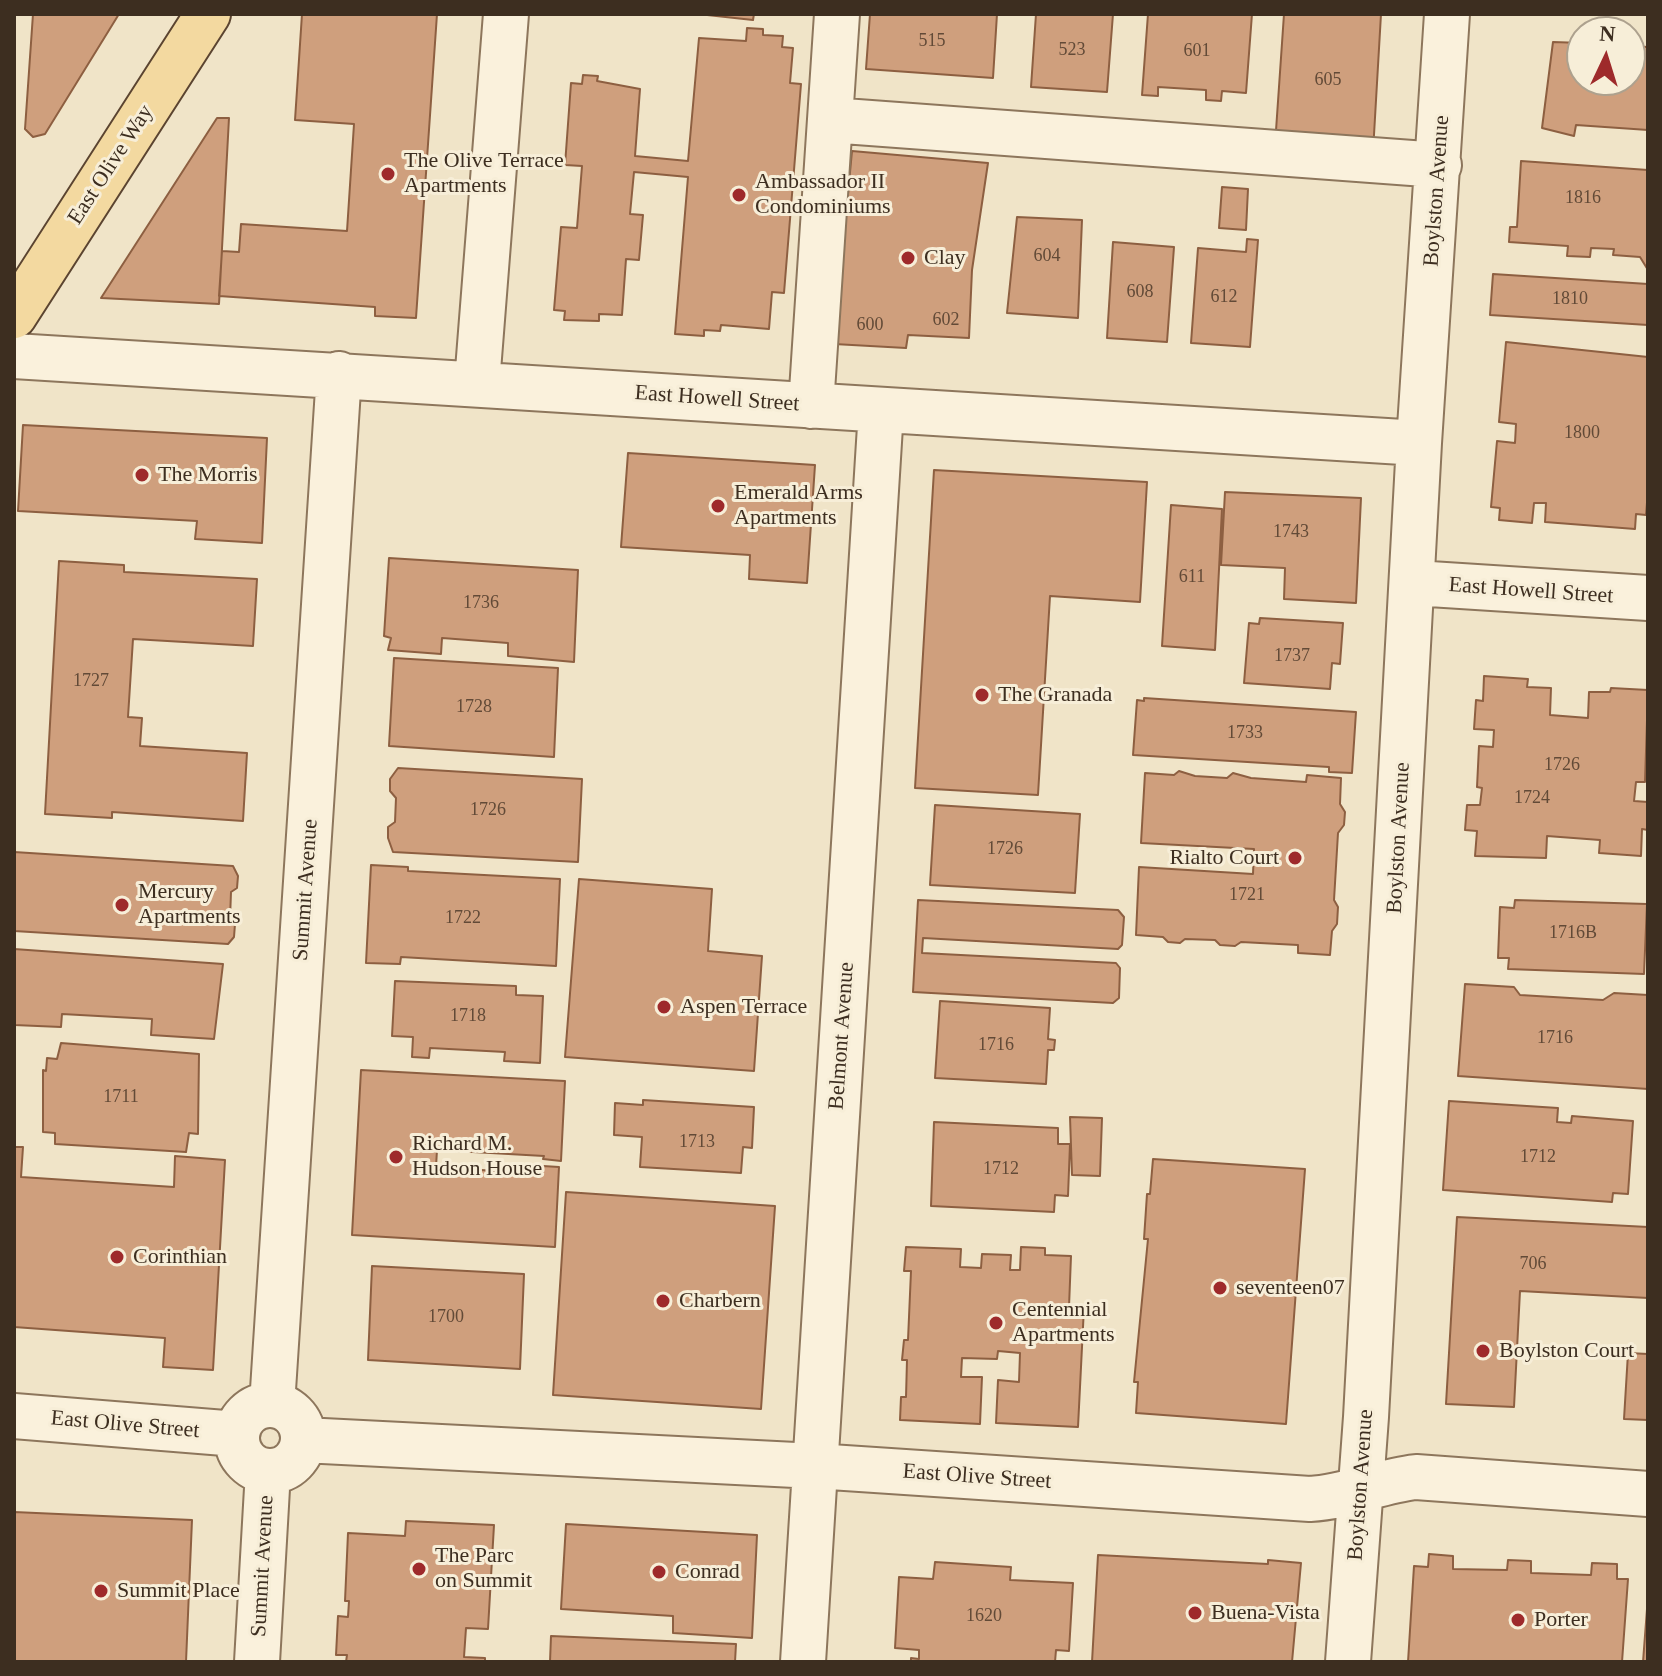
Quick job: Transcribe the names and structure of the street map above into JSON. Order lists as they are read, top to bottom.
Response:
{
  "streets": {
    "main road": ["East Olive Way"],
    "street": [
      "Boylston Avenue",
      "East Howell Street",
      "Summit Avenue",
      "Belmont Avenue",
      "East Olive Street"
    ]
  },
  "crossings": [
    ["Boylston Avenue", "East Howell Street"],
    ["Boylston Avenue", "East Olive Street"],
    ["East Howell Street", "Summit Avenue"],
    ["East Howell Street", "Belmont Avenue"],
    ["Summit Avenue", "East Olive Street"],
    ["Belmont Avenue", "East Olive Street"]
  ],
  "places": [
    "The Olive Terrace Apartments",
    "Ambassador II Condominiums",
    "Clay",
    "The Morris",
    "Emerald Arms Apartments",
    "The Granada",
    "Rialto Court",
    "Mercury Apartments",
    "Aspen Terrace",
    "Richard M. Hudson House",
    "Corinthian",
    "seventeen07",
    "Charbern",
    "Centennial Apartments",
    "Boylston Court",
    "The Parc on Summit",
    "Conrad",
    "Summit Place",
    "Buena-Vista",
    "Porter"
  ],
  "house_numbers": [
    "515",
    "523",
    "601",
    "605",
    "1816",
    "604",
    "608",
    "612",
    "1810",
    "602",
    "600",
    "1800",
    "1743",
    "611",
    "1736",
    "1737",
    "1727",
    "1728",
    "1733",
    "1726",
    "1724",
    "1726",
    "1726",
    "1721",
    "1722",
    "1716B",
    "1718",
    "1716",
    "1716",
    "1711",
    "1713",
    "1712",
    "1712",
    "706",
    "1700",
    "1620"
  ],
  "north": "top"
}
